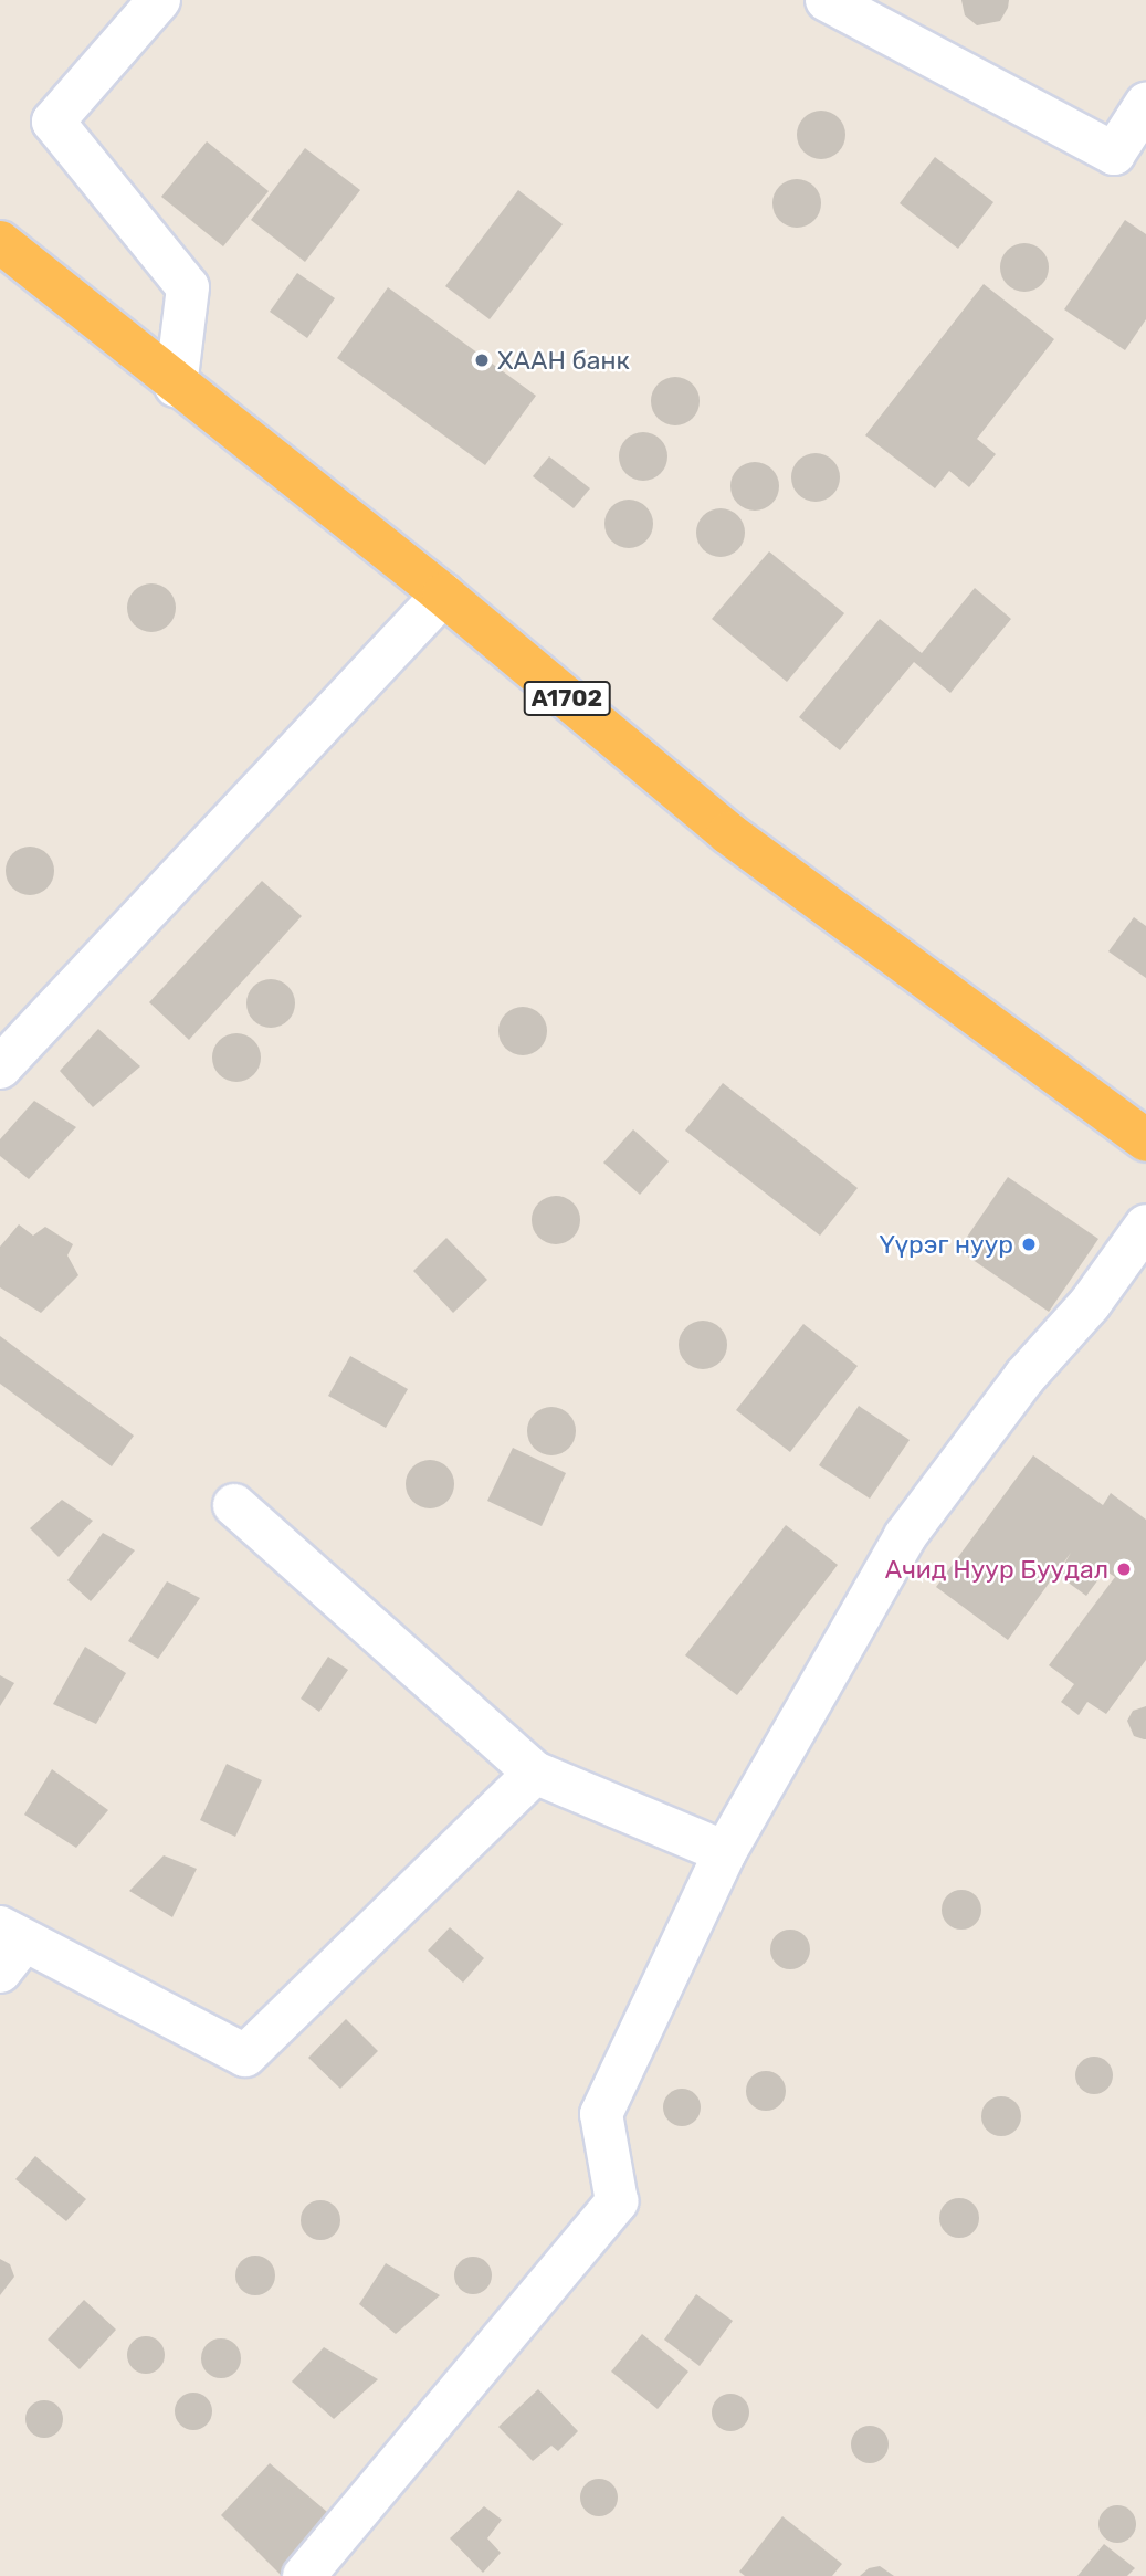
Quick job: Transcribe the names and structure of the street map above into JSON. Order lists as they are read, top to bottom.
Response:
{
  "streets": {
    "highway": ["A1702"]
  },
  "places": ["ХААН банк", "Үүрэг нуур", "Ачид Нуур Буудал"]
}
